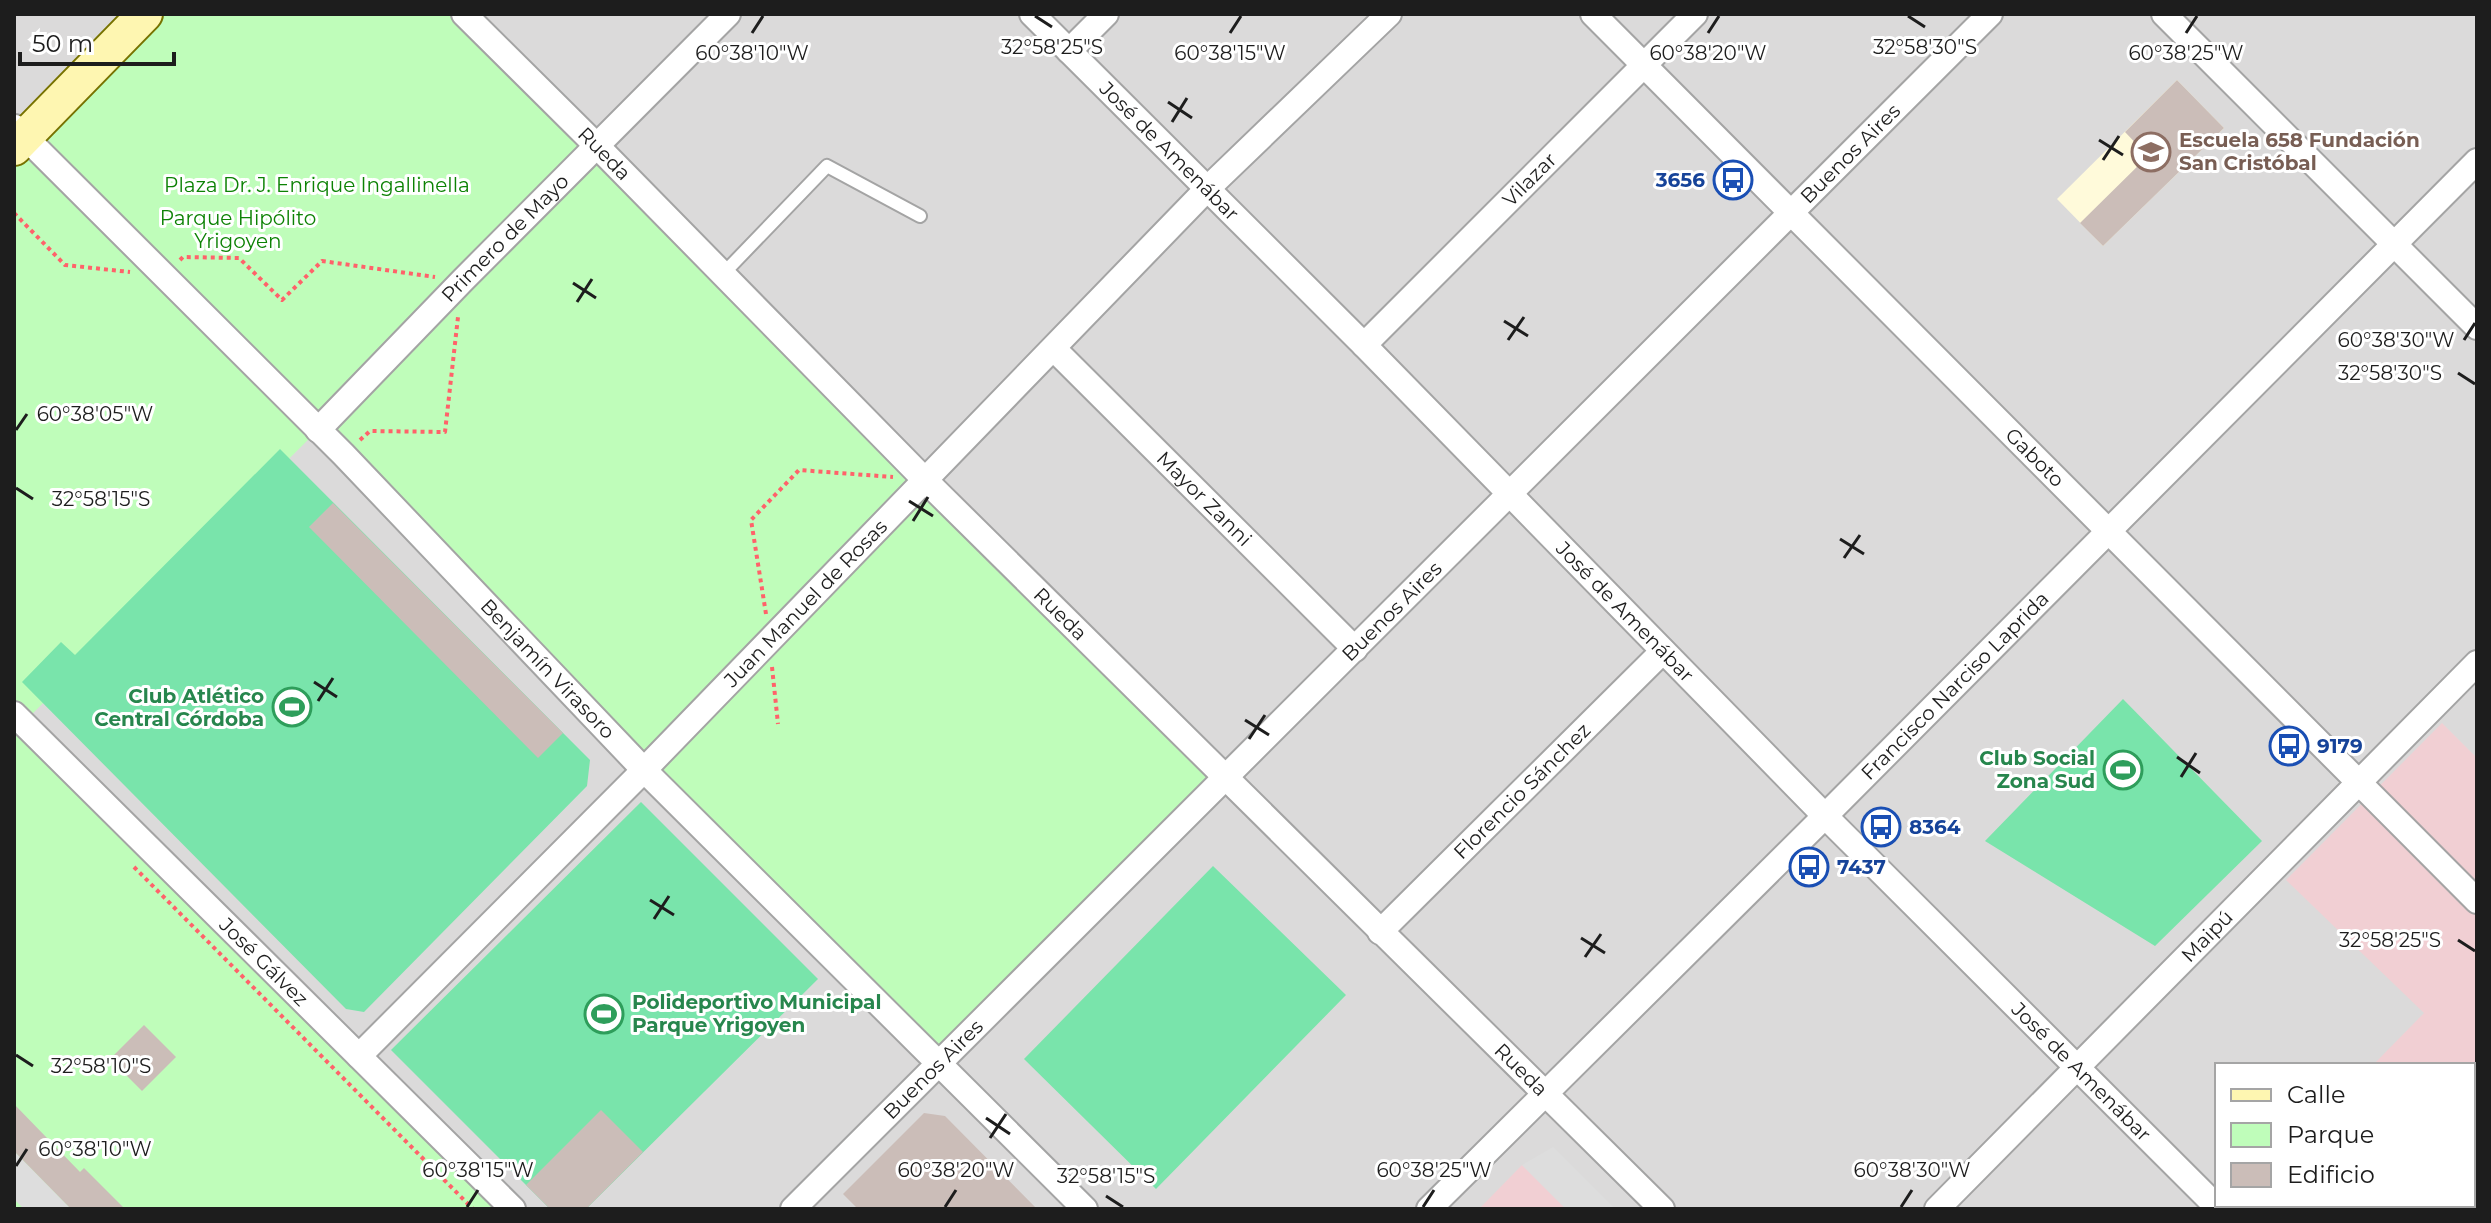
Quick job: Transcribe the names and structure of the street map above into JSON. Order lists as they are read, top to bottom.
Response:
{
  "streets": {
    "street": [
      "José de Amenábar",
      "Rueda",
      "Buenos Aires",
      "Vilazar",
      "Primero de Mayo",
      "Gaboto",
      "Mayor Zanni",
      "Juan Manuel de Rosas",
      "Benjamín Virasoro",
      "Francisco Narciso Laprida",
      "Florencio Sánchez",
      "Maipú",
      "José Gálvez"
    ]
  },
  "crossings": [
    ["José de Amenábar", "Buenos Aires"],
    ["José de Amenábar", "Vilazar"],
    ["José de Amenábar", "Juan Manuel de Rosas"],
    ["José de Amenábar", "Francisco Narciso Laprida"],
    ["José de Amenábar", "Florencio Sánchez"],
    ["José de Amenábar", "Maipú"],
    ["Rueda", "Buenos Aires"],
    ["Rueda", "Primero de Mayo"],
    ["Rueda", "Juan Manuel de Rosas"],
    ["Rueda", "Francisco Narciso Laprida"],
    ["Rueda", "Florencio Sánchez"],
    ["Buenos Aires", "Gaboto"],
    ["Buenos Aires", "Mayor Zanni"],
    ["Buenos Aires", "Benjamín Virasoro"],
    ["Vilazar", "Gaboto"],
    ["Primero de Mayo", "Benjamín Virasoro"],
    ["Gaboto", "Francisco Narciso Laprida"],
    ["Gaboto", "Maipú"],
    ["Mayor Zanni", "Juan Manuel de Rosas"],
    ["Juan Manuel de Rosas", "Benjamín Virasoro"],
    ["Juan Manuel de Rosas", "José Gálvez"]
  ],
  "parks": ["Plaza Dr. J. Enrique Ingallinella", "Parque Hipólito Yrigoyen"],
  "places": {
    "school or university": ["Escuela 658 Fundación San Cristóbal"],
    "bus stop": [
      "3656",
      "9179",
      "8364",
      "7437"
    ],
    "sports": ["Club Atlético Central Córdoba", "Club Social Zona Sud", "Polideportivo Municipal Parque Yrigoyen"]
  },
  "legend": ["Calle", "Parque", "Edificio"],
  "scale_bar": "50 m",
  "coordinates": [
    "32°58'25\"S",
    "32°58'30\"S",
    "60°38'25\"W",
    "60°38'10\"W",
    "60°38'15\"W",
    "60°38'20\"W",
    "60°38'30\"W",
    "60°38'05\"W",
    "32°58'15\"S",
    "32°58'10\"S"
  ]
}
